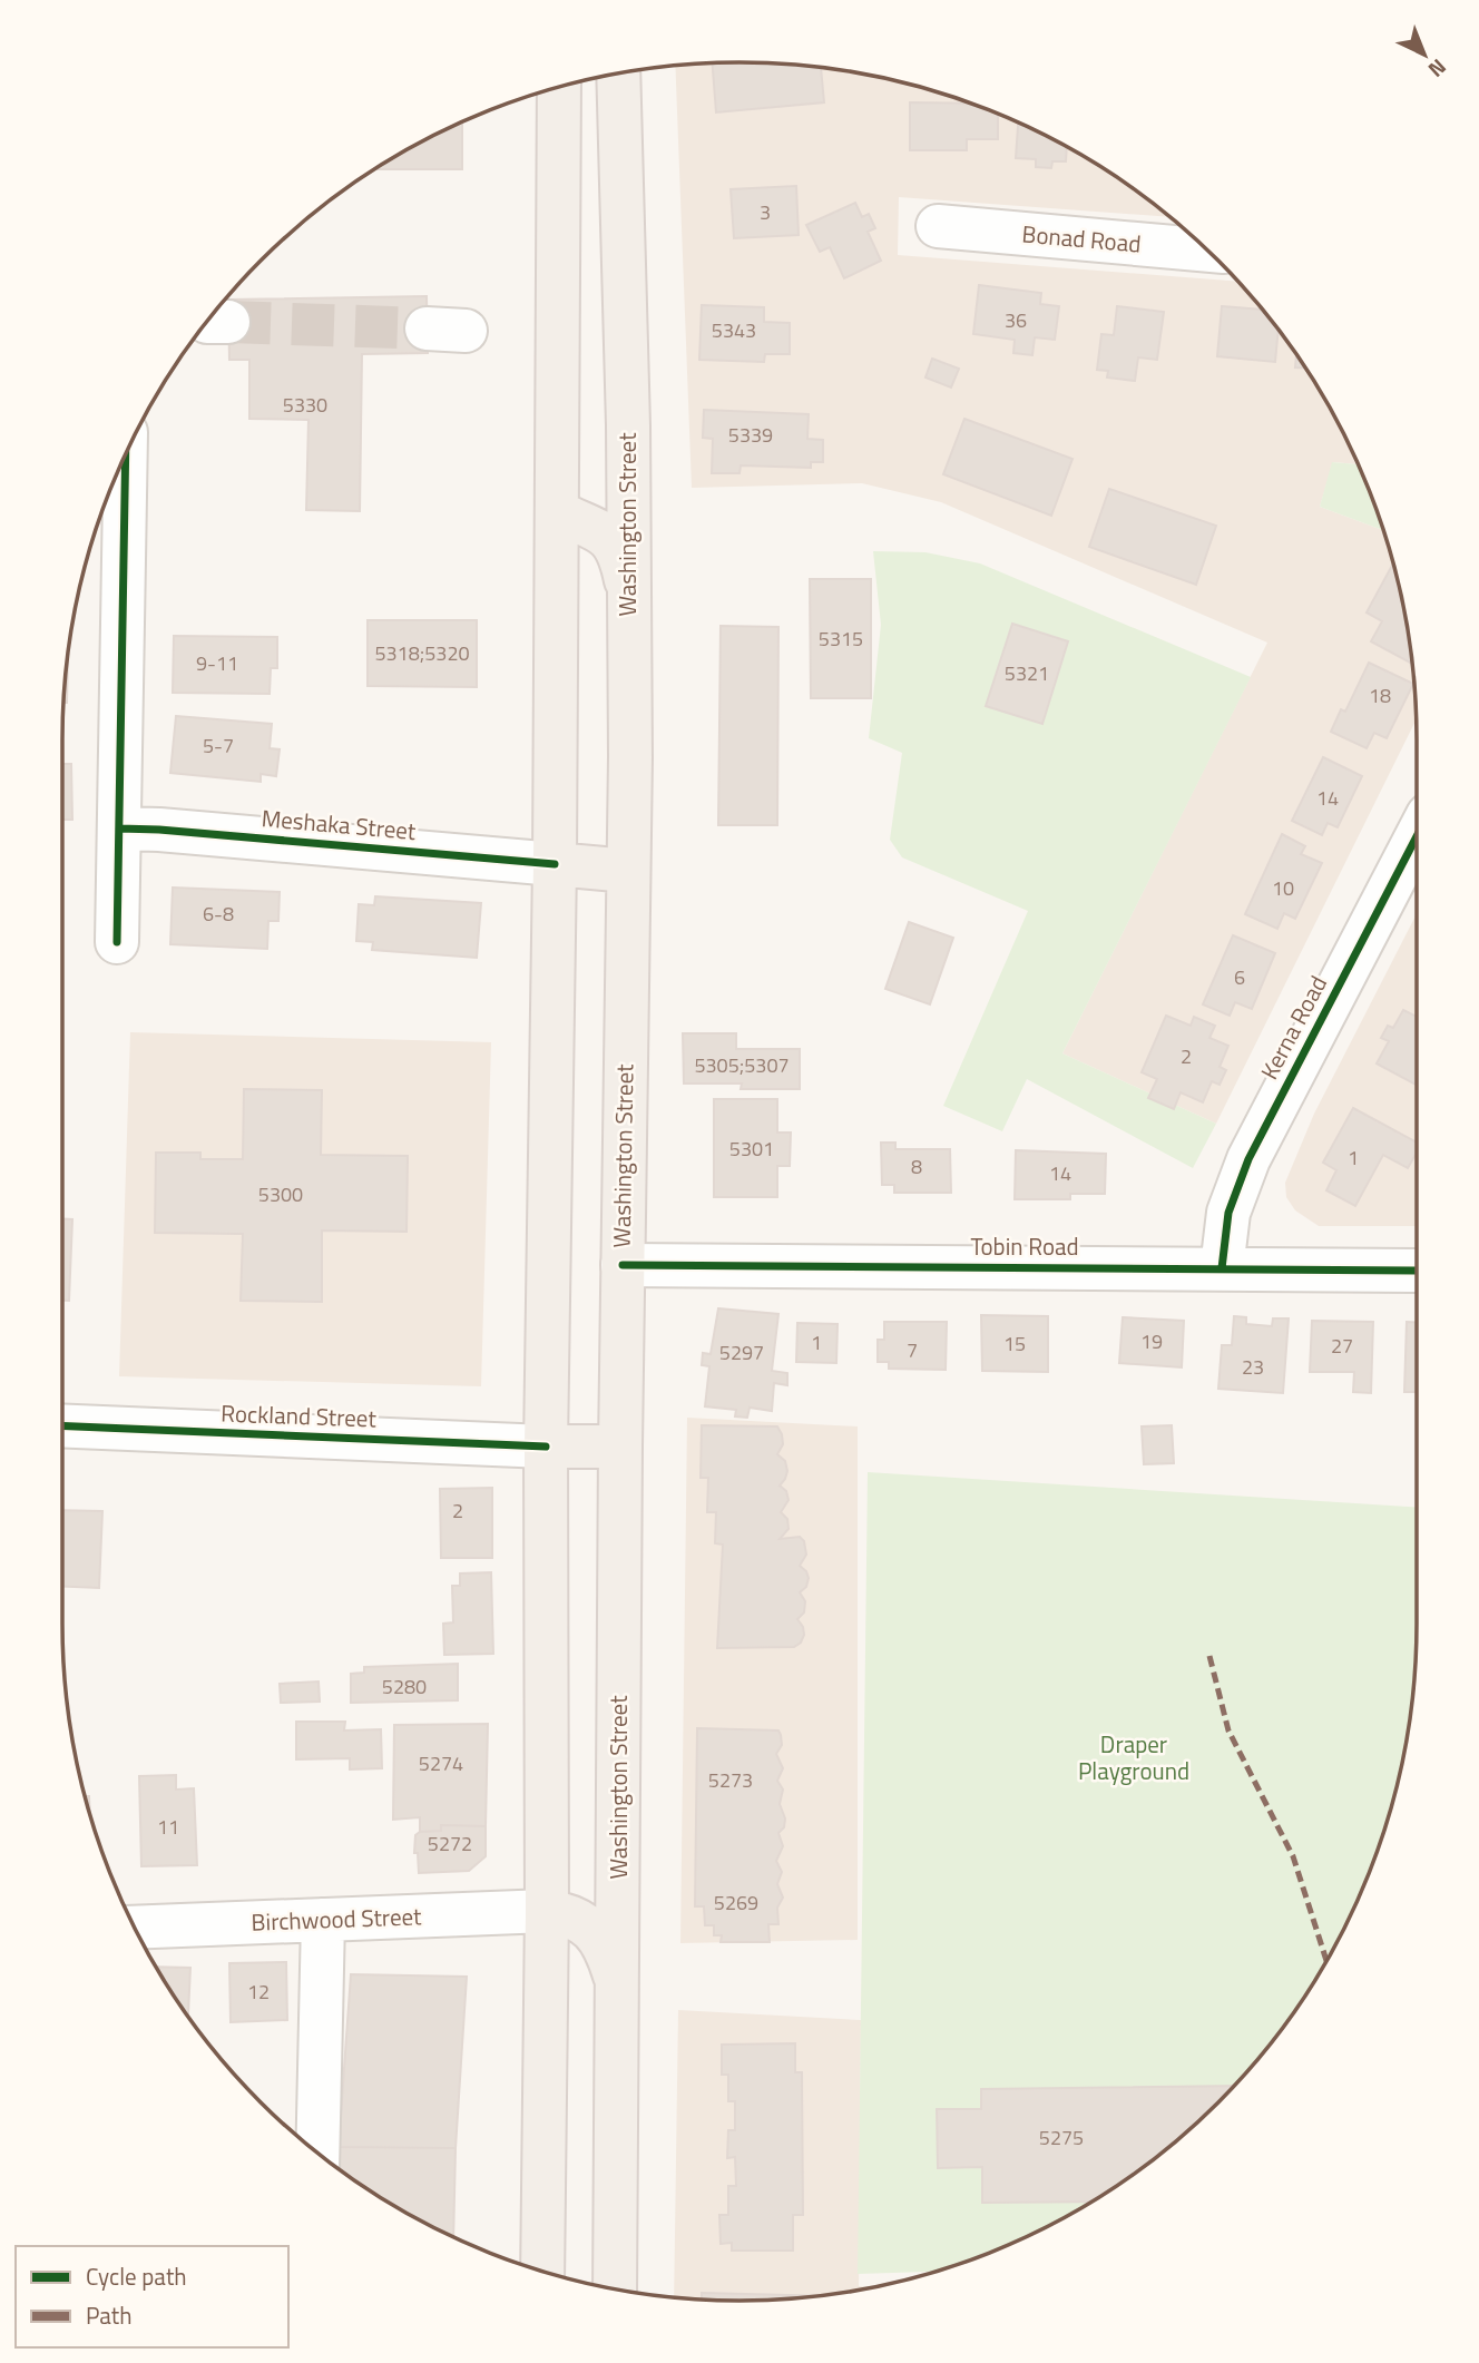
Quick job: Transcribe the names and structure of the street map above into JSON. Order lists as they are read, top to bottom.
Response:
{
  "streets": {
    "main road": ["Washington Street"],
    "street": [
      "Bonad Road",
      "Meshaka Street",
      "Kerna Road",
      "Tobin Road",
      "Rockland Street",
      "Birchwood Street"
    ]
  },
  "crossings": [
    ["Washington Street", "Tobin Road"],
    ["Kerna Road", "Tobin Road"]
  ],
  "parks": ["Draper Playground"],
  "house_numbers": [
    "3",
    "36",
    "5343",
    "5330",
    "5339",
    "5315",
    "5318;5320",
    "9-11",
    "5321",
    "18",
    "5-7",
    "14",
    "10",
    "6-8",
    "6",
    "2",
    "5305;5307",
    "5301",
    "1",
    "8",
    "14",
    "5300",
    "19",
    "1",
    "15",
    "27",
    "7",
    "5297",
    "23",
    "2",
    "5280",
    "5274",
    "5273",
    "11",
    "5272",
    "5269",
    "12",
    "5275"
  ],
  "legend": ["Cycle path", "Path"],
  "north": "bottom right"
}
